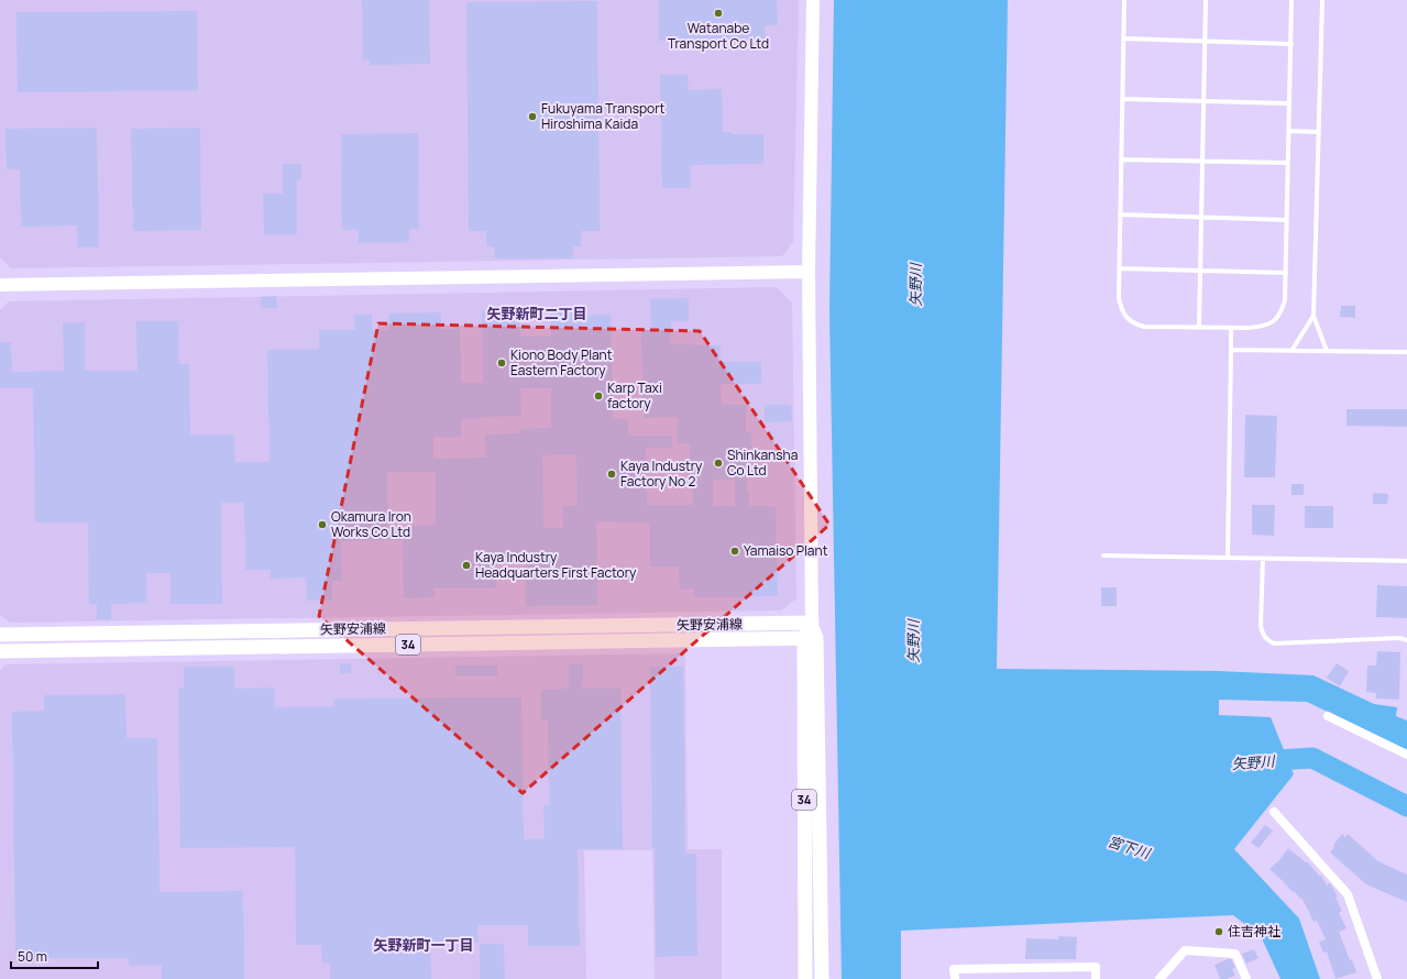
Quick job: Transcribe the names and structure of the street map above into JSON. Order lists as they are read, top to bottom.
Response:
{
  "streets": {
    "main road": ["矢野安浦線", "34"]
  },
  "crossings": [
    ["矢野安浦線", "34"]
  ],
  "districts": ["矢野新町二丁目", "矢野新町一丁目"],
  "water": ["矢野川", "宮下川"],
  "places": [
    "Watanabe Transport Co Ltd",
    "Fukuyama Transport Hiroshima Kaida",
    "Kiono Body Plant Eastern Factory",
    "Karp Taxi factory",
    "Shinkansha Co Ltd",
    "Kaya Industry Factory No 2",
    "Okamura Iron Works Co Ltd",
    "Yamaiso Plant",
    "Kaya Industry Headquarters First Factory",
    "住吉神社"
  ],
  "scale_bar": "50 m"
}
